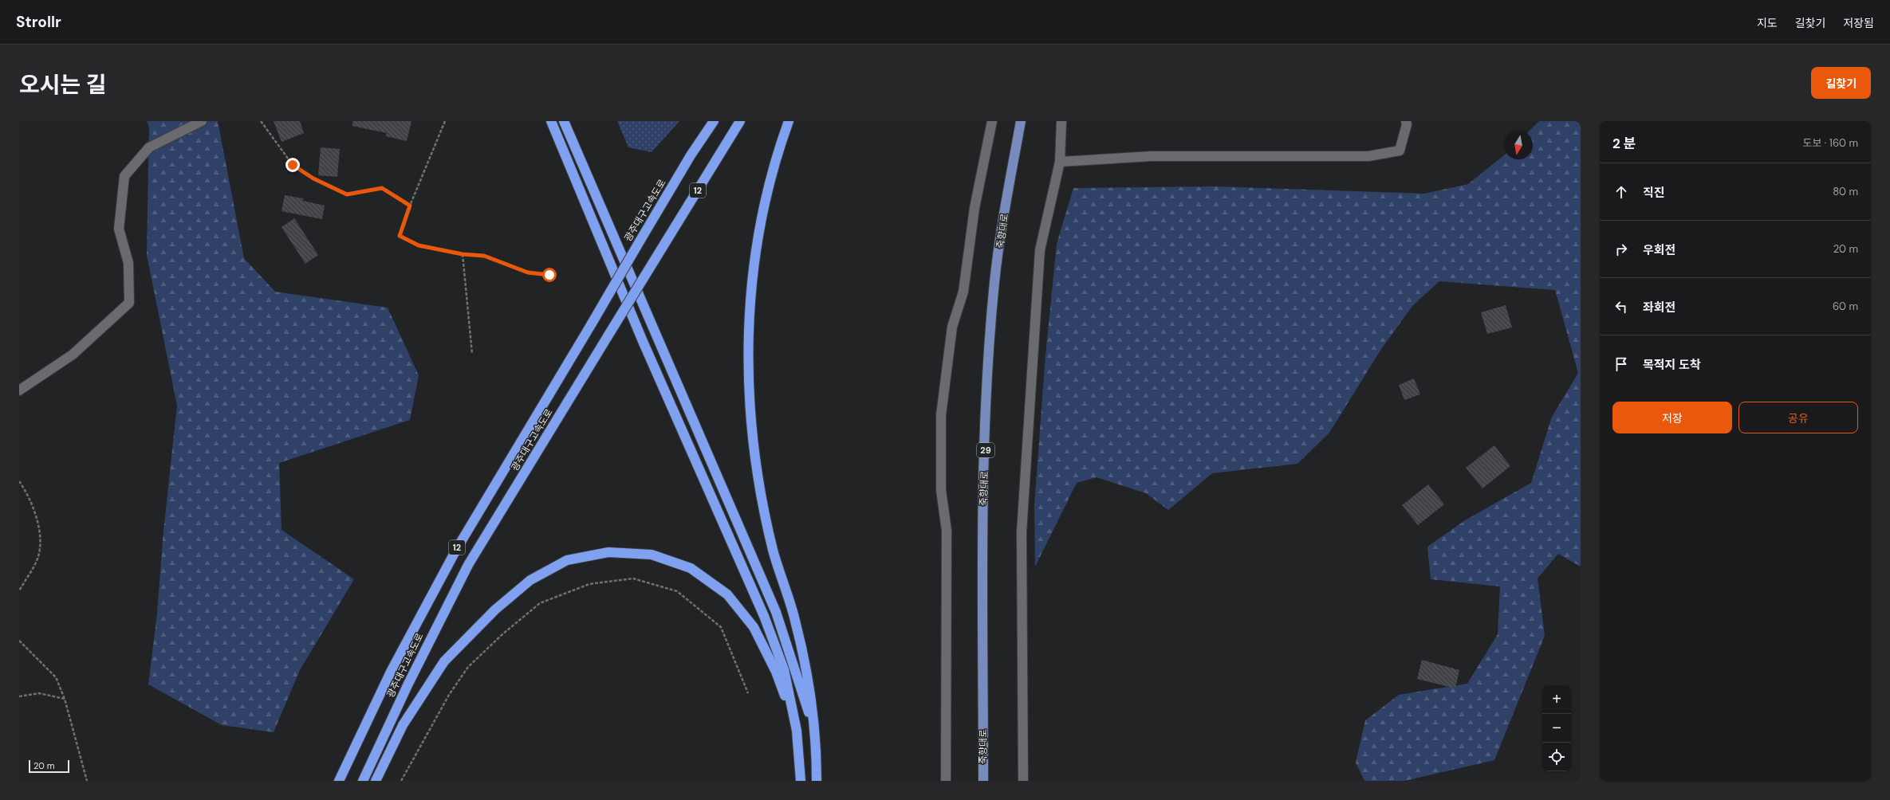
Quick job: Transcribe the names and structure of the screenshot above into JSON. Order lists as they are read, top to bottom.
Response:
{
  "streets": {
    "highway": ["12", "광주대구고속도로"],
    "main road": ["죽향대로", "29"]
  },
  "scale_bar": "20 m",
  "north": "bottom",
  "page": {
    "header": "Strollr",
    "nav": ["지도", "길찾기", "저장됨"],
    "title": "오시는 길",
    "buttons": [
      "길찾기",
      ["저장", "공유"]
    ],
    "heading": ["2 분", "도보 · 160 m"],
    "list": [
      ["직진", "80 m"],
      ["우회전", "20 m"],
      ["좌회전", "60 m"],
      "목적지 도착"
    ],
    "map_buttons": ["+", "−"],
    "scale": "20 m"
  }
}
